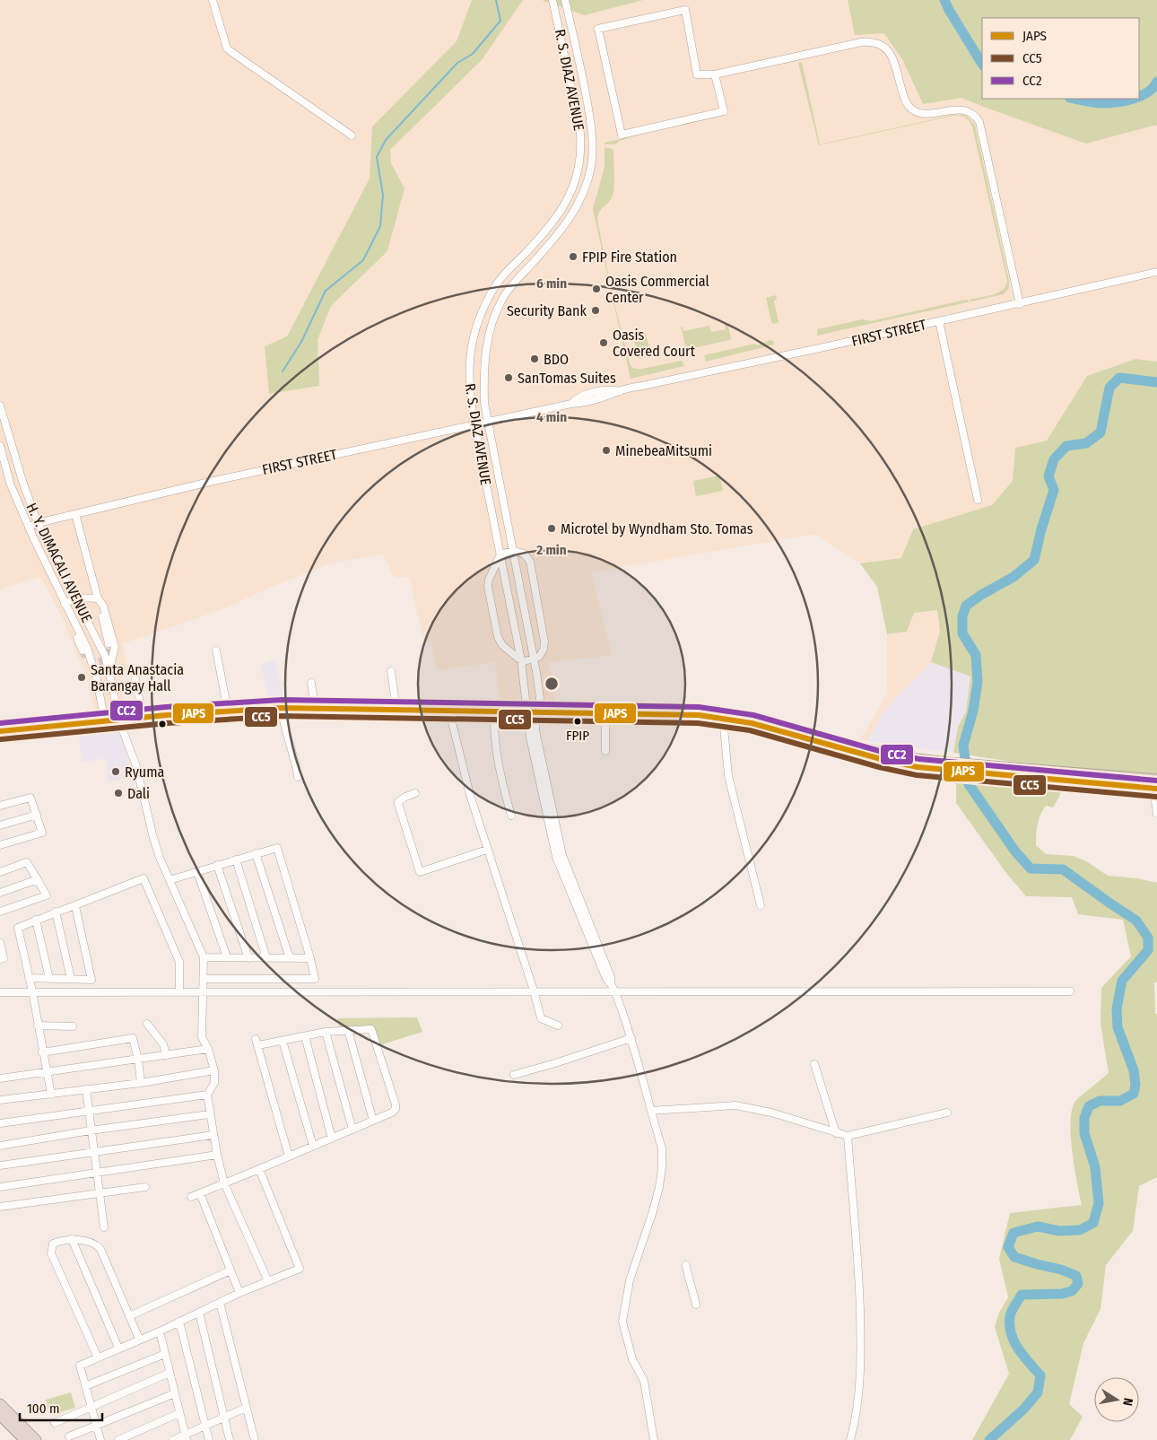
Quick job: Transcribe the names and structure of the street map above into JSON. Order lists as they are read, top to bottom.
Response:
{
  "streets": {
    "street": ["R. S. DIAZ AVENUE", "FIRST STREET", "H. Y. DIMACALI AVENUE"]
  },
  "crossings": [
    ["R. S. DIAZ AVENUE", "FIRST STREET"],
    ["FIRST STREET", "H. Y. DIMACALI AVENUE"]
  ],
  "places": [
    "FPIP Fire Station",
    "Oasis Commercial Center",
    "Security Bank",
    "Oasis Covered Court",
    "BDO",
    "SanTomas Suites",
    "MinebeaMitsumi",
    "Microtel by Wyndham Sto. Tomas",
    "Santa Anastacia Barangay Hall",
    "FPIP",
    "Ryuma",
    "Dali"
  ],
  "lines": ["transit line CC2", "transit line JAPS", "transit line CC5"],
  "legend": ["JAPS", "CC5", "CC2"],
  "scale_bar": "100 m",
  "north": "right",
  "rings": ["6 min", "4 min", "2 min"]
}
